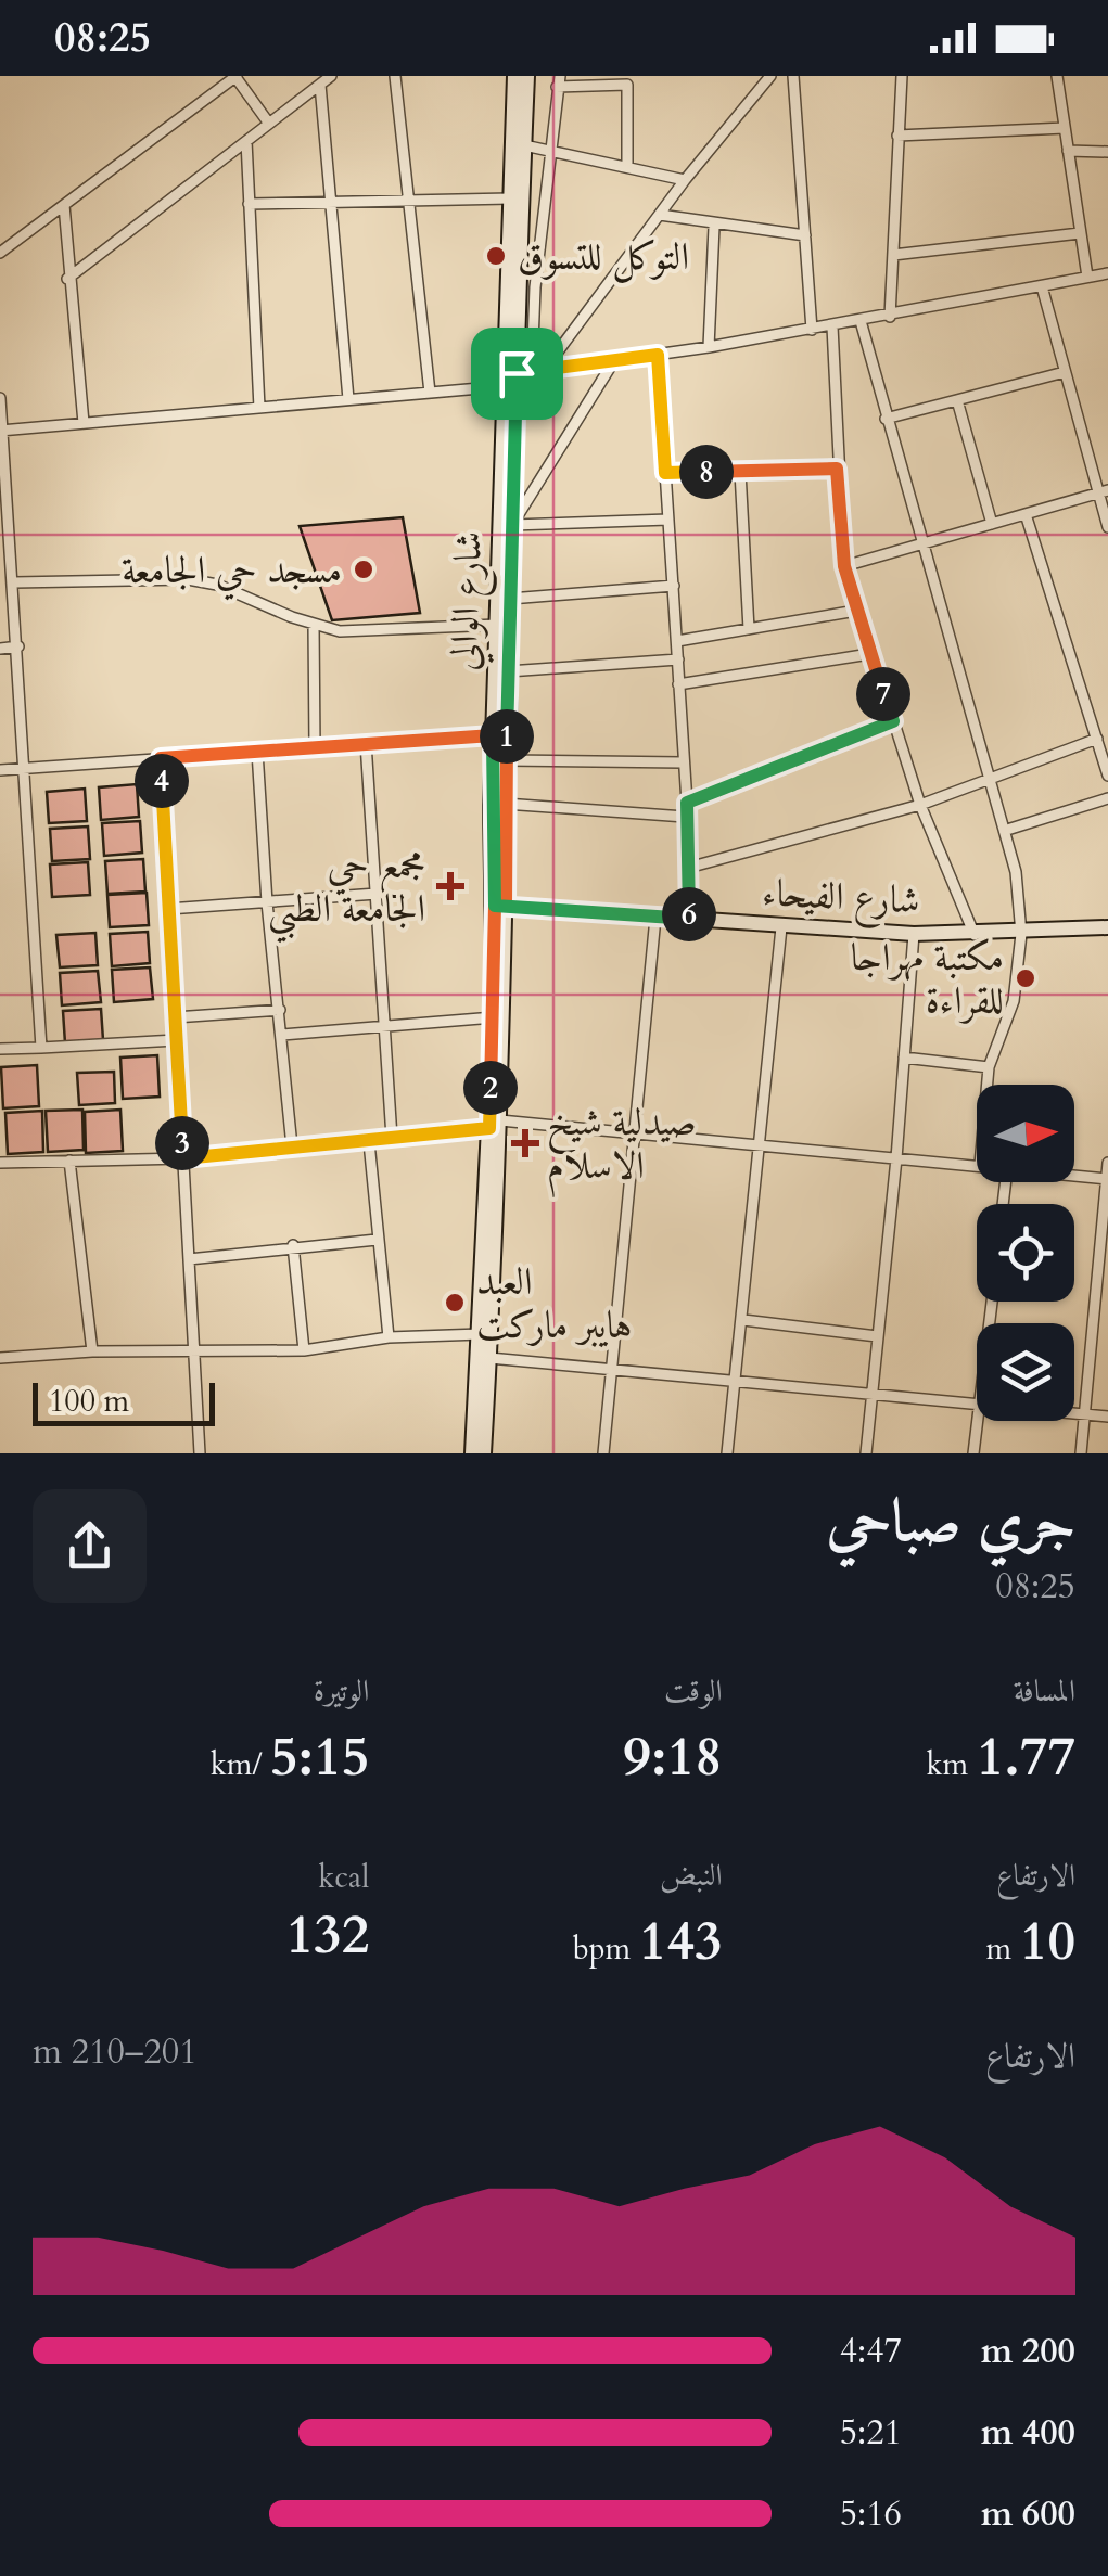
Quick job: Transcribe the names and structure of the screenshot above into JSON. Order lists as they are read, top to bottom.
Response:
{
  "streets": {
    "street": ["شارع الوالي", "شارع الفيحاء"]
  },
  "crossings": [
    ["شارع الوالي", "شارع الفيحاء"]
  ],
  "places": {
    "other": [
      "التوكل للتسوق",
      "مسجد حي الجامعة",
      "مكتبة مهراجا للقراءة",
      "العبد هايبر ماركت"
    ],
    "health": ["مجمع حي الجامعة الطبي", "صيدلية شيخ الاسلام"]
  },
  "scale_bar": "100 m",
  "north": "right",
  "page": {
    "status": "08:25",
    "pins": [
      "8",
      "7",
      "1",
      "4",
      "6",
      "2",
      "3"
    ],
    "scale": "100 m",
    "heading": ["جري صباحي", "08:25"],
    "stats": [
      ["المسافة", "1.77 km"],
      ["الوقت", "9:18"],
      ["الوتيرة", "5:15 /km"],
      ["الارتفاع", "10 m"],
      ["النبض", "143 bpm"],
      ["kcal", "132"]
    ],
    "chart": ["الارتفاع", "201–210 m"],
    "list": [
      {
        "name": "200 m",
        "note": "4:47"
      },
      {
        "name": "400 m",
        "note": "5:21"
      },
      {
        "name": "600 m",
        "note": "5:16"
      }
    ]
  }
}
